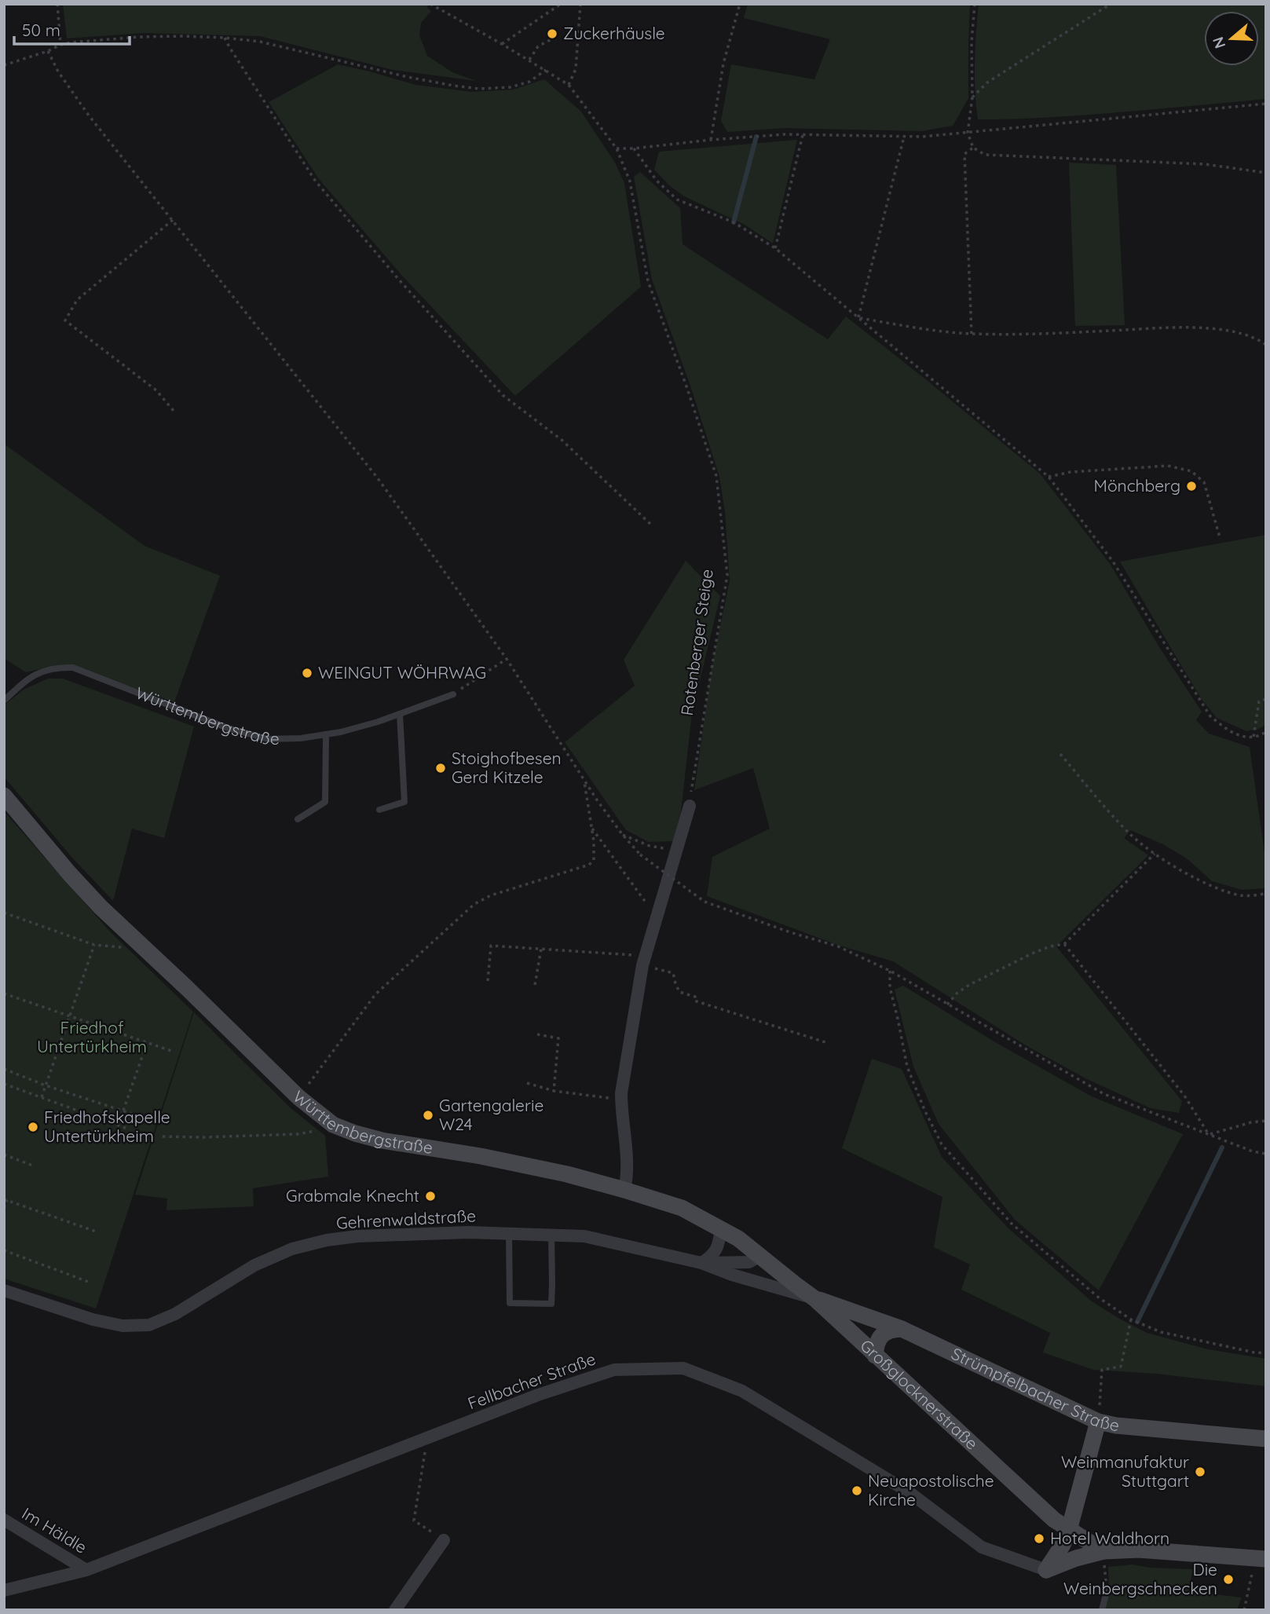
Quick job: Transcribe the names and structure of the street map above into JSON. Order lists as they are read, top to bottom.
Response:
{
  "streets": {
    "street": [
      "Württembergstraße",
      "Gehrenwaldstraße",
      "Fellbacher Straße",
      "Strümpfelbacher Straße",
      "Großglocknerstraße",
      "Im Häldle"
    ],
    "path": ["Rotenberger Steige"]
  },
  "crossings": [
    ["Württembergstraße", "Gehrenwaldstraße"],
    ["Württembergstraße", "Strümpfelbacher Straße"],
    ["Württembergstraße", "Großglocknerstraße"],
    ["Gehrenwaldstraße", "Strümpfelbacher Straße"],
    ["Gehrenwaldstraße", "Großglocknerstraße"],
    ["Fellbacher Straße", "Im Häldle"],
    ["Strümpfelbacher Straße", "Großglocknerstraße"]
  ],
  "parks": ["Friedhof Untertürkheim"],
  "places": [
    "Zuckerhäusle",
    "Mönchberg",
    "WEINGUT WÖHRWAG",
    "Stoighofbesen Gerd Kitzele",
    "Gartengalerie W24",
    "Friedhofskapelle Untertürkheim",
    "Grabmale Knecht",
    "Weinmanufaktur Stuttgart",
    "Neuapostolische Kirche",
    "Hotel Waldhorn",
    "Die Weinbergschnecken"
  ],
  "scale_bar": "50 m",
  "north": "left"
}
